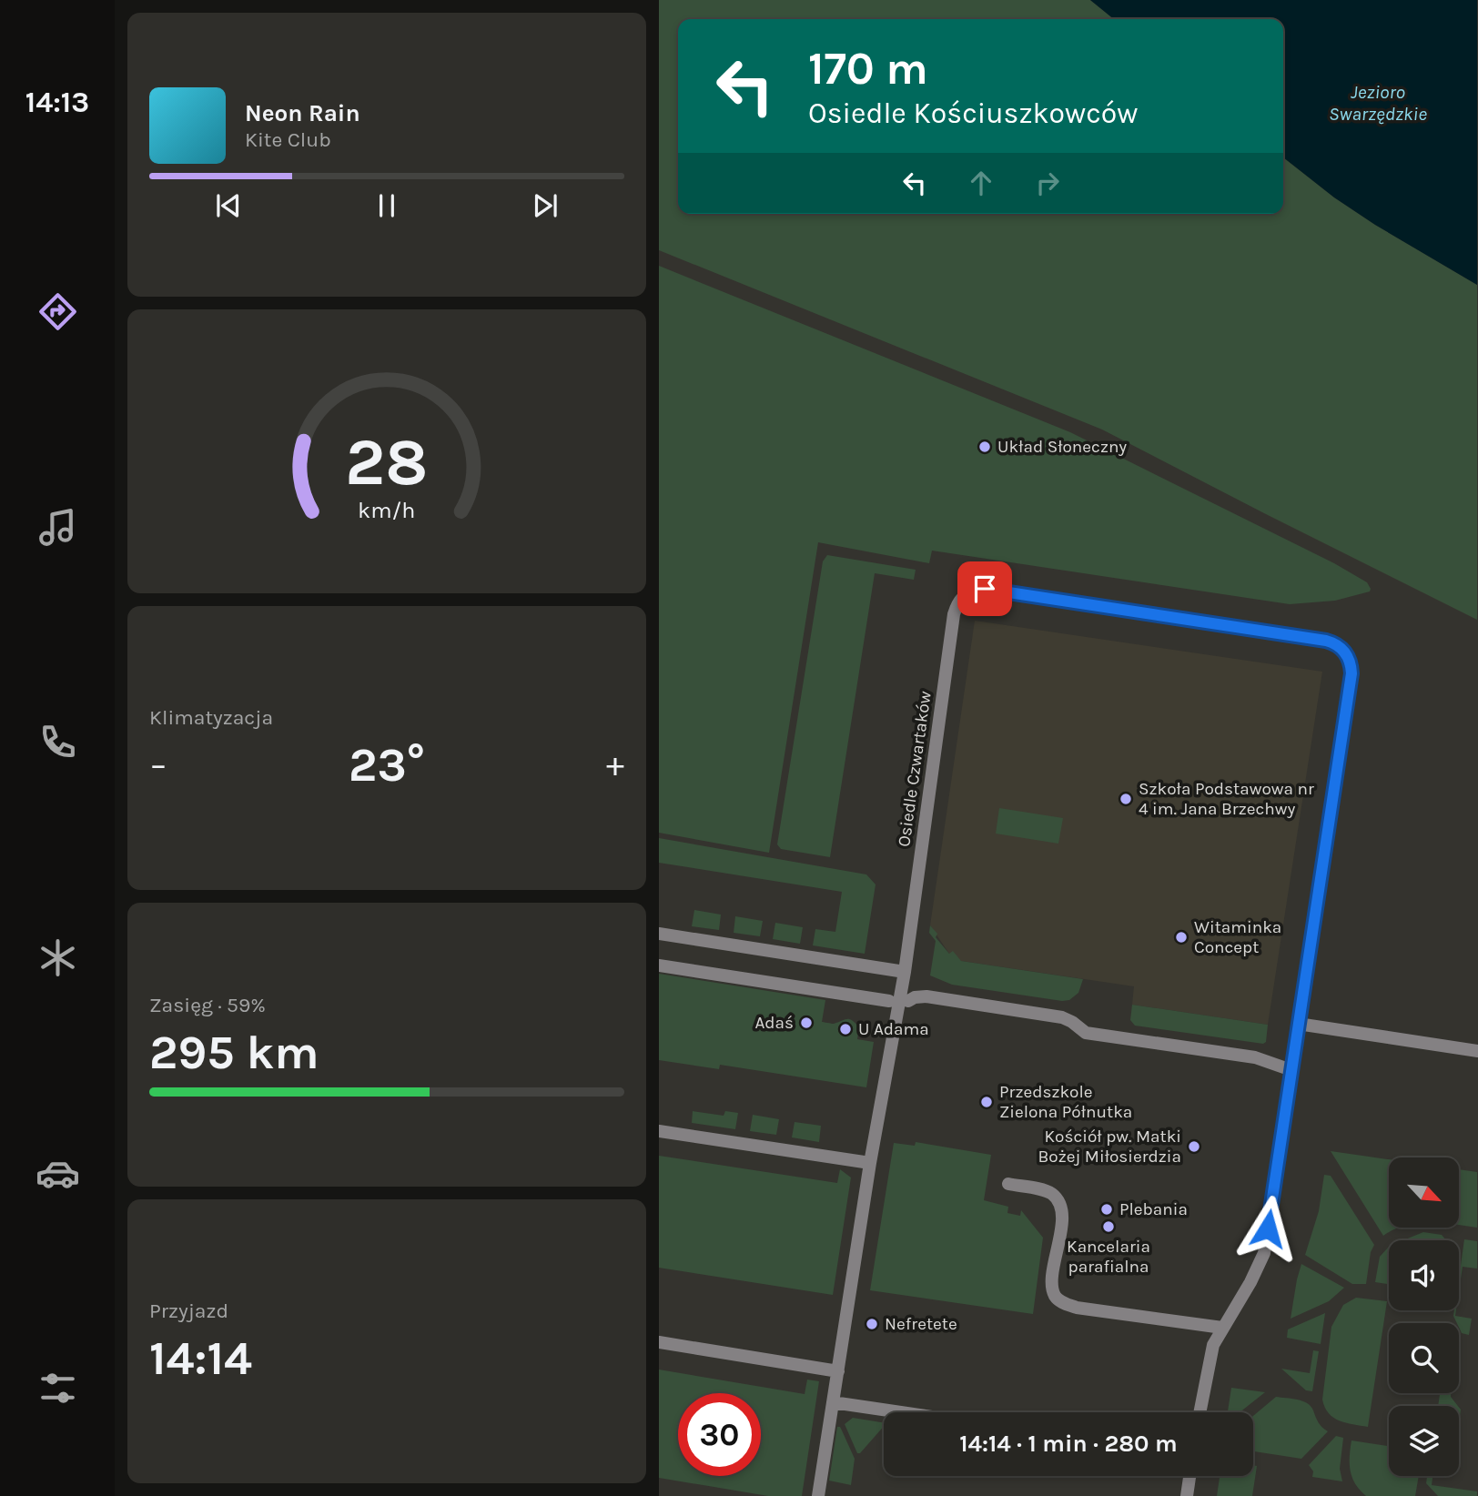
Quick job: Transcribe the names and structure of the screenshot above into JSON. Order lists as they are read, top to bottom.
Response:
{
  "streets": {
    "street": ["Osiedle Czwartaków"]
  },
  "water": ["Jezioro Swarzędzkie"],
  "places": [
    "Układ Słoneczny",
    "Szkoła Podstawowa nr 4 im. Jana Brzechwy",
    "Witaminka Concept",
    "Adaś",
    "U Adama",
    "Przedszkole Zielona Półnutka",
    "Kościół pw. Matki Bożej Miłosierdzia",
    "Plebania",
    "Kancelaria parafialna",
    "Nefretete"
  ],
  "north": "bottom right",
  "page": {
    "tabs": "14:13",
    "turn": ["170 m", "Osiedle Kościuszkowców"],
    "song": ["Neon Rain", "Kite Club"],
    "tile": [
      "Klimatyzacja",
      ["Zasięg · 59%", "295 km"],
      ["Przyjazd", "14:14"]
    ],
    "heat": ["−", "23°", "+"],
    "limit": "30",
    "trip": "14:14 · 1 min · 280 m",
    "gauge": ["28", "km/h"]
  }
}
